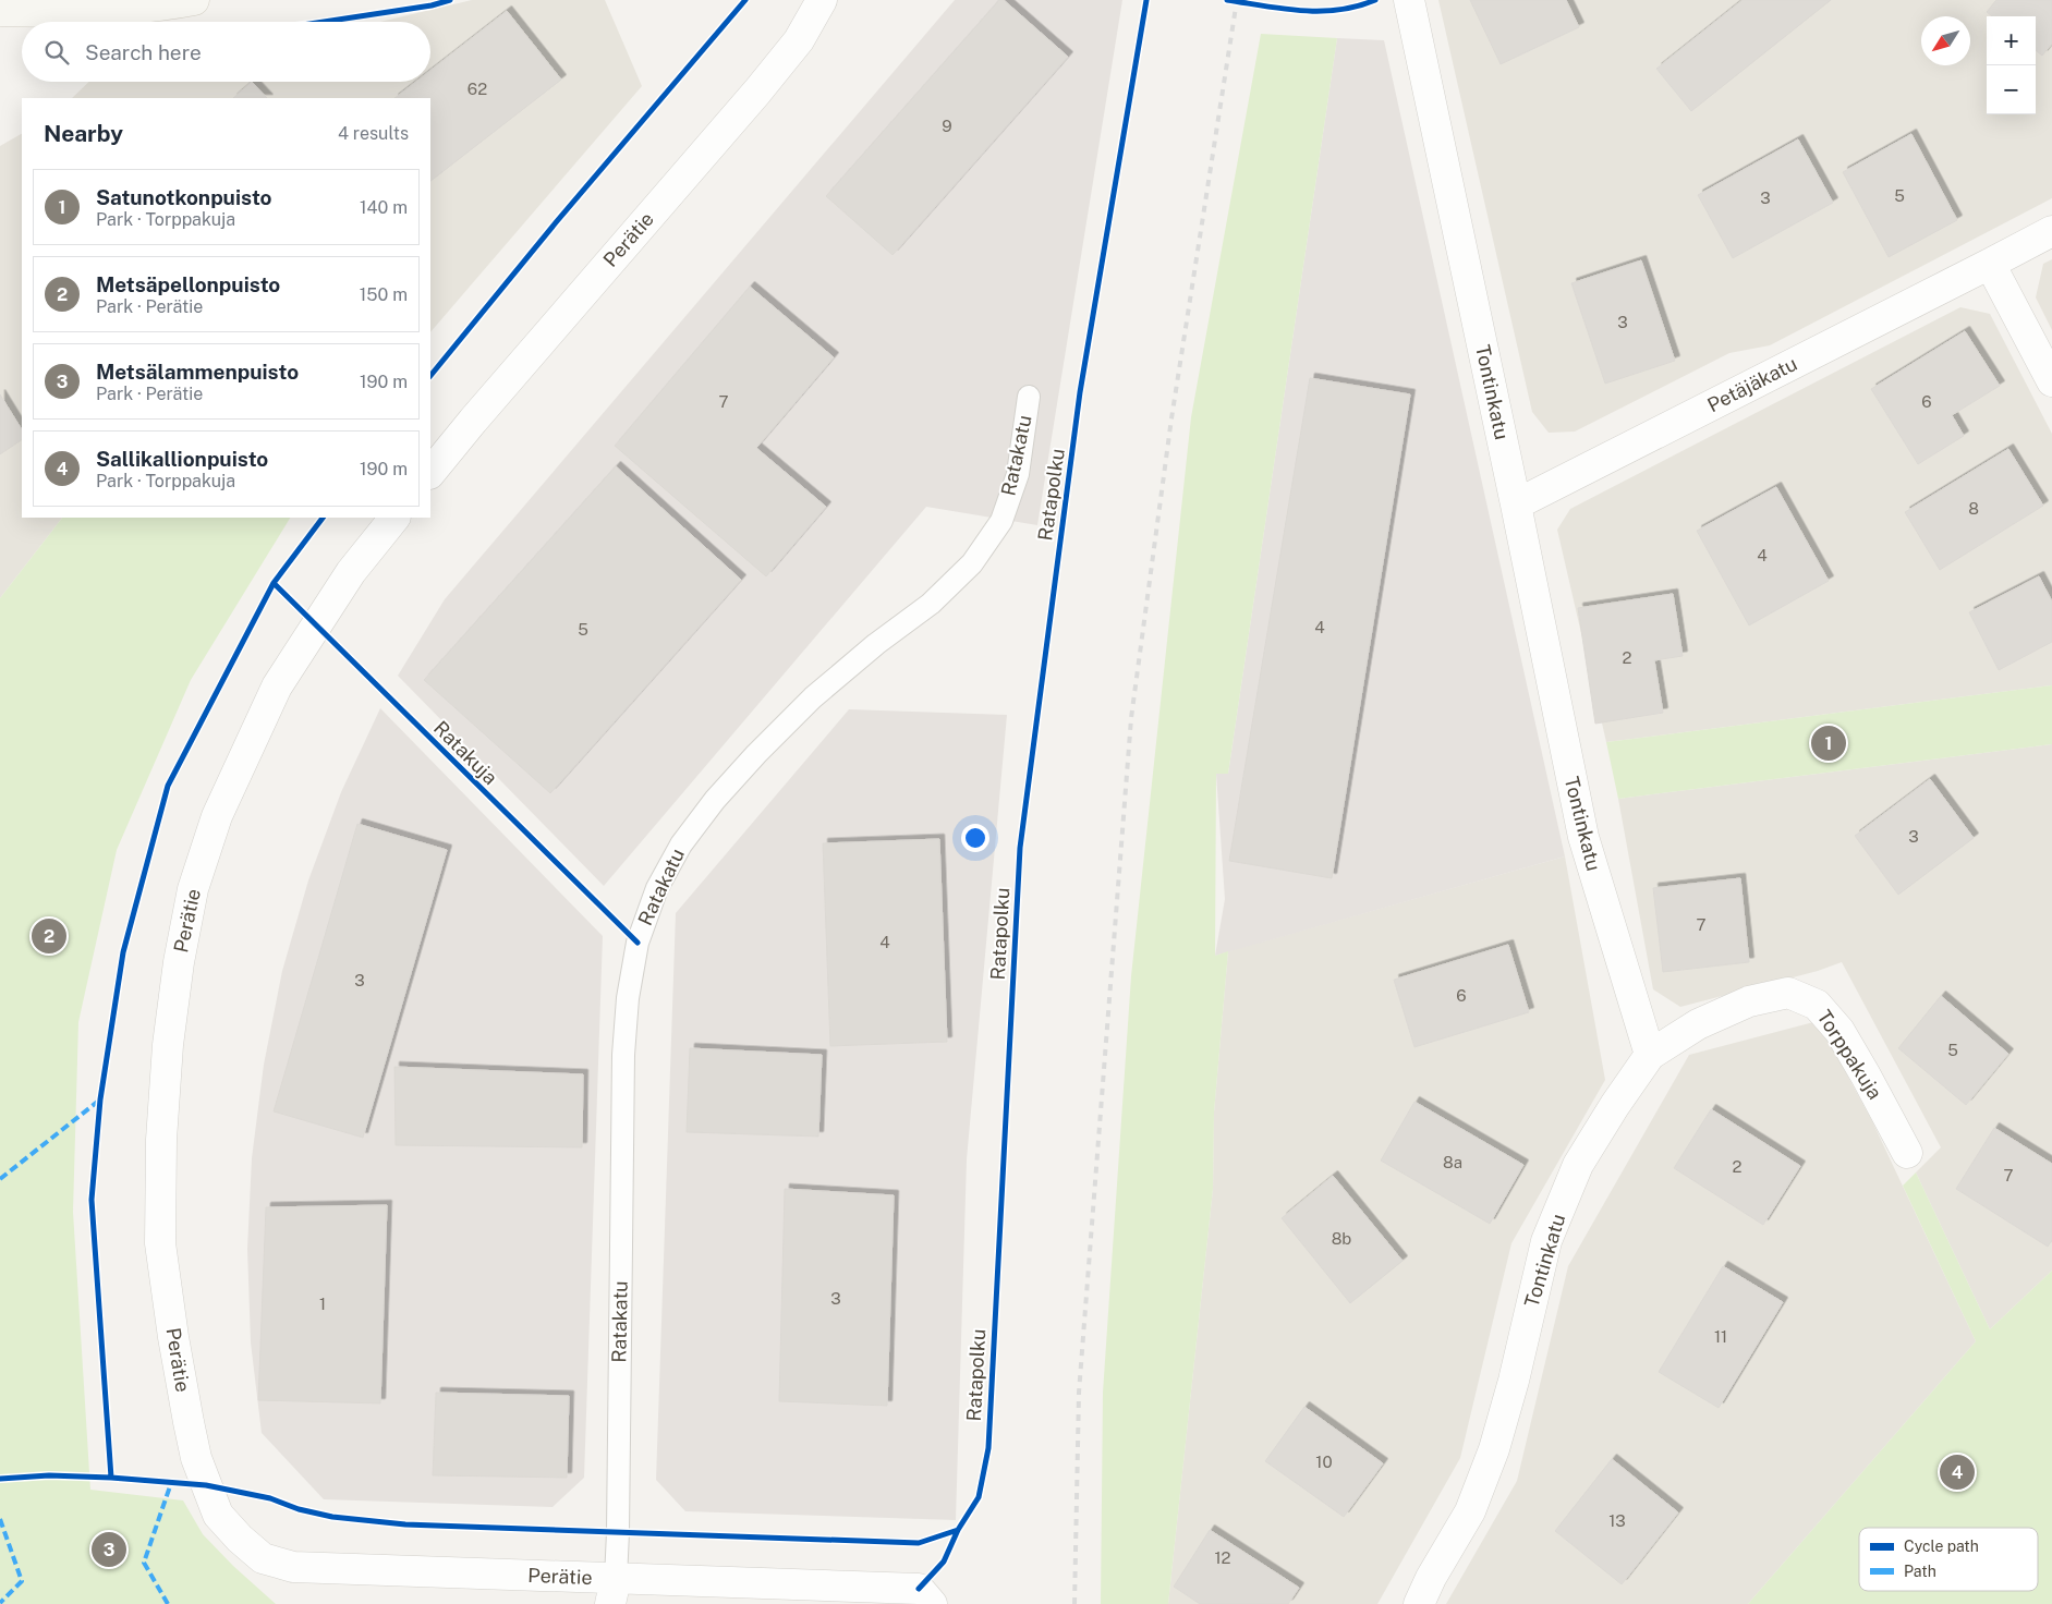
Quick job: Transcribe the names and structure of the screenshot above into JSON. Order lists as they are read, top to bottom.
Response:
{
  "streets": {
    "street": [
      "Perätie",
      "Petäjäkatu",
      "Tontinkatu",
      "Torppakuja"
    ],
    "lane": ["Ratakatu"],
    "cycle path": ["Ratapolku", "Ratakuja"]
  },
  "crossings": [
    ["Perätie", "Ratakatu"],
    ["Petäjäkatu", "Tontinkatu"],
    ["Tontinkatu", "Torppakuja"]
  ],
  "house_numbers": [
    "62",
    "9",
    "5",
    "3",
    "3",
    "7",
    "6",
    "8",
    "4",
    "4",
    "5",
    "2",
    "3",
    "7",
    "4",
    "3",
    "6",
    "5",
    "8a",
    "2",
    "7",
    "8b",
    "3",
    "1",
    "11",
    "10",
    "13",
    "12"
  ],
  "legend": ["Cycle path", "Path"],
  "north": "bottom left",
  "page": {
    "map_buttons": ["+", "−"],
    "search": "Search here",
    "heading": ["Nearby", "4 results"],
    "list": [
      {
        "mark": "1",
        "name": "Satunotkonpuisto",
        "note": "Park · Torppakuja",
        "value": "140 m"
      },
      {
        "mark": "2",
        "name": "Metsäpellonpuisto",
        "note": "Park · Perätie",
        "value": "150 m"
      },
      {
        "mark": "3",
        "name": "Metsälammenpuisto",
        "note": "Park · Perätie",
        "value": "190 m"
      },
      {
        "mark": "4",
        "name": "Sallikallionpuisto",
        "note": "Park · Torppakuja",
        "value": "190 m"
      }
    ],
    "pins": [
      "1",
      "2",
      "4",
      "3"
    ]
  }
}
